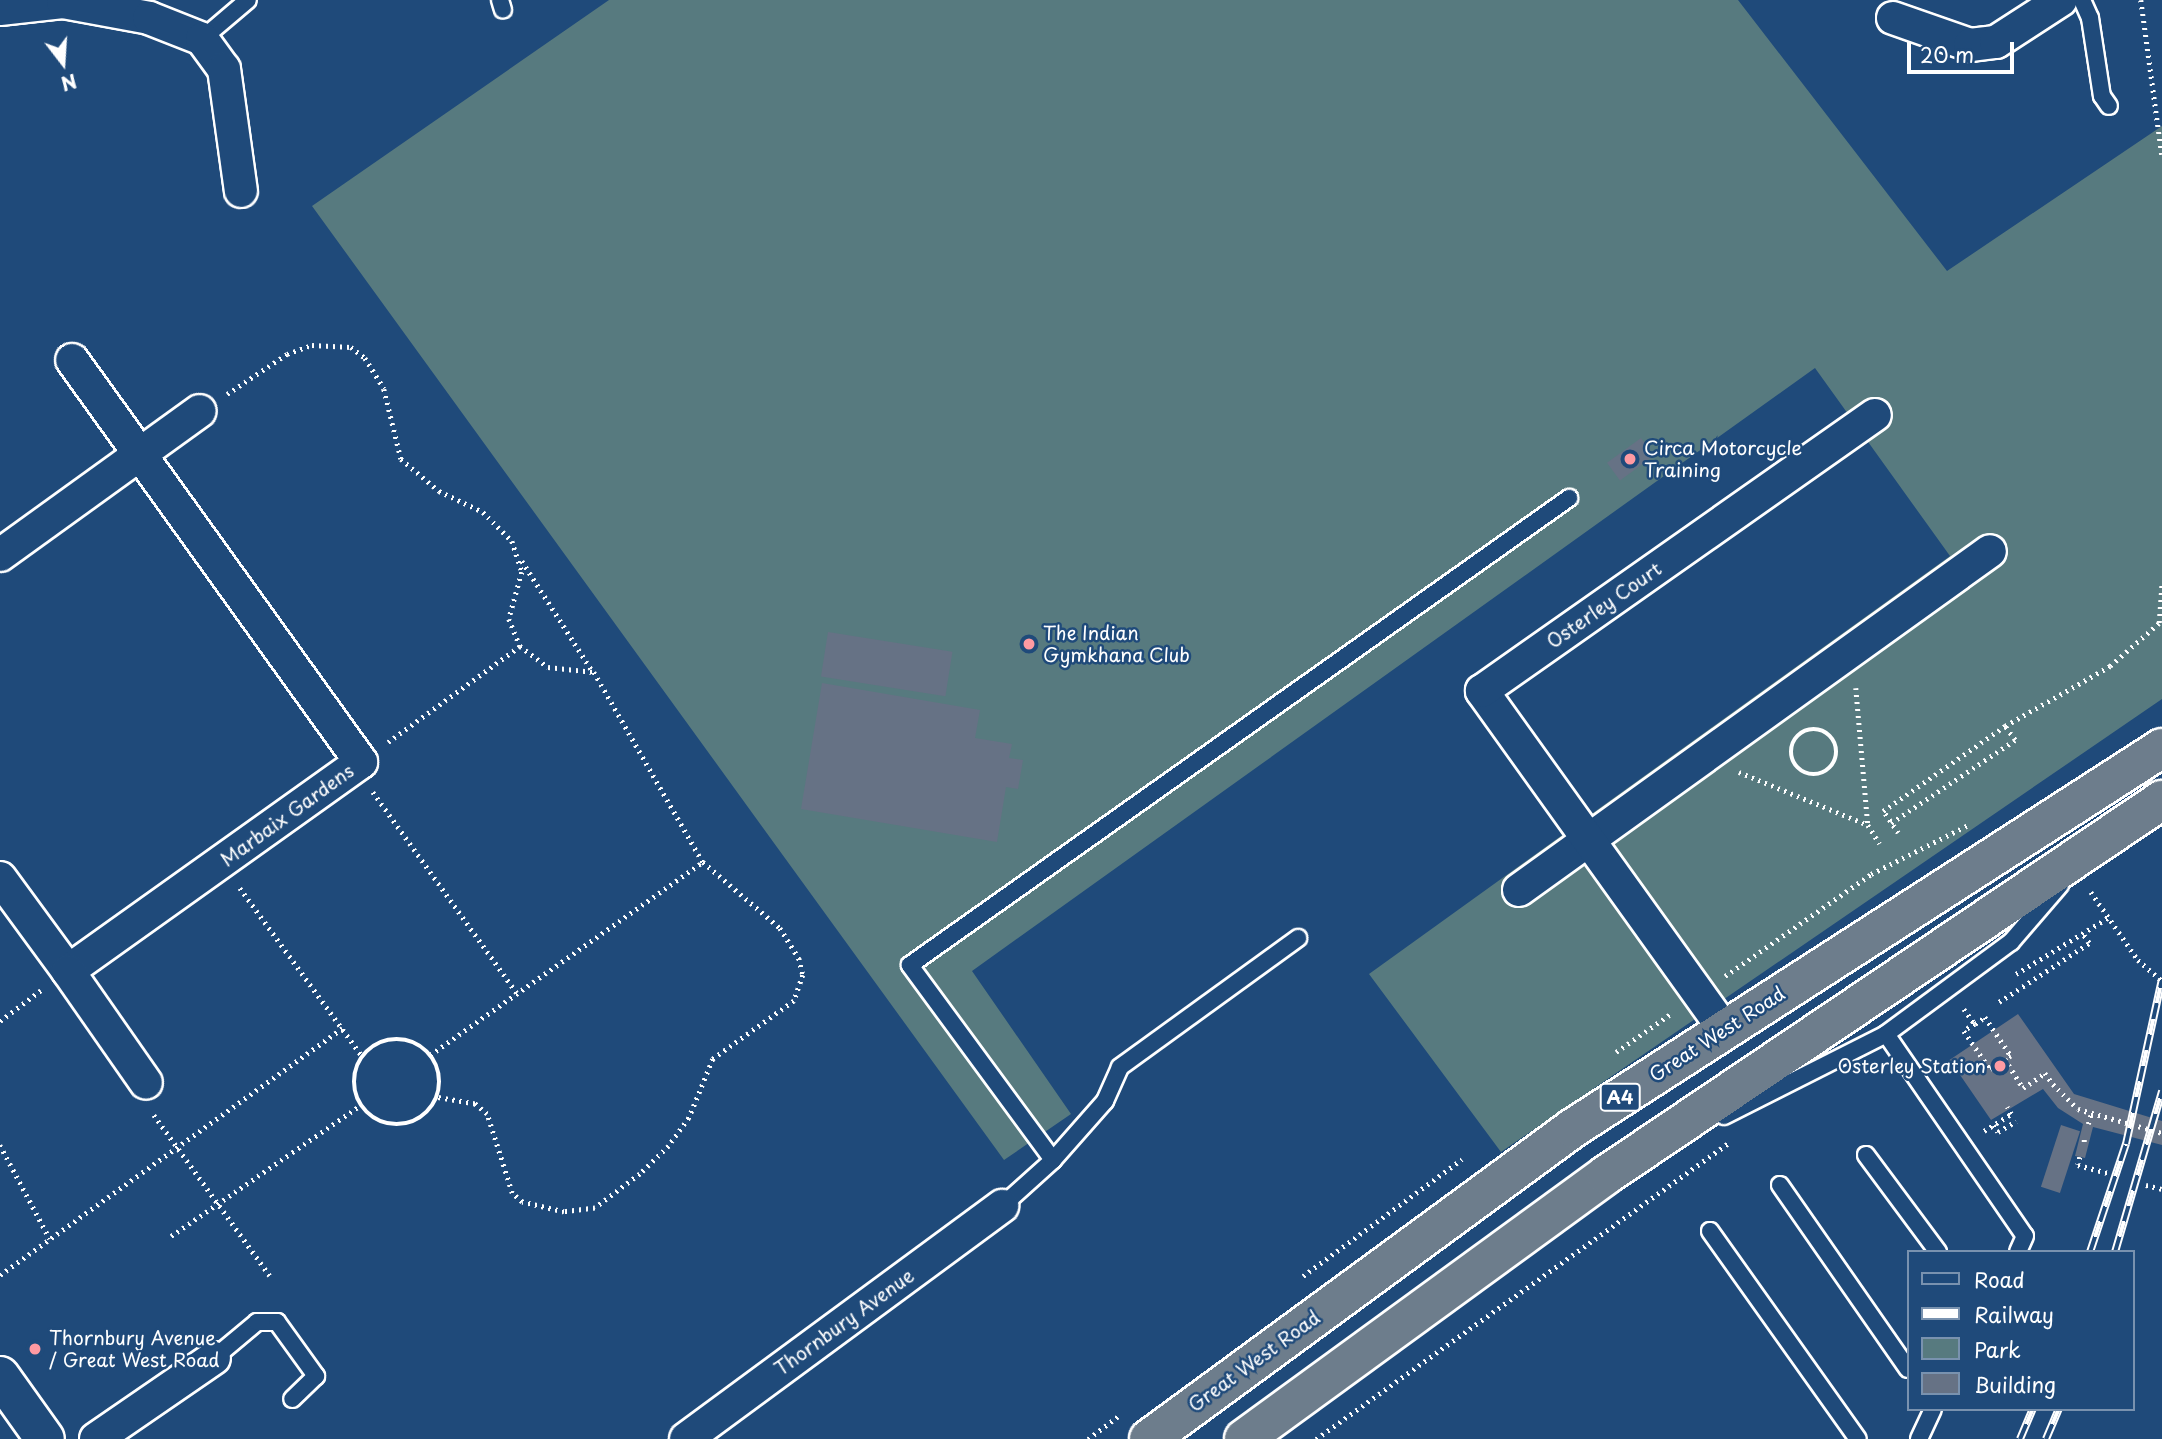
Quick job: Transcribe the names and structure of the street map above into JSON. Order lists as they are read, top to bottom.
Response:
{
  "streets": {
    "highway": ["Great West Road", "A4"],
    "street": ["Osterley Court", "Marbaix Gardens", "Thornbury Avenue"]
  },
  "crossings": [
    ["Osterley Court", "Great West Road"]
  ],
  "places": [
    "Circa Motorcycle Training",
    "The Indian Gymkhana Club",
    "Osterley Station",
    "Thornbury Avenue / Great West Road"
  ],
  "legend": [
    "Road",
    "Railway",
    "Park",
    "Building"
  ],
  "scale_bar": "20 m",
  "north": "bottom"
}
